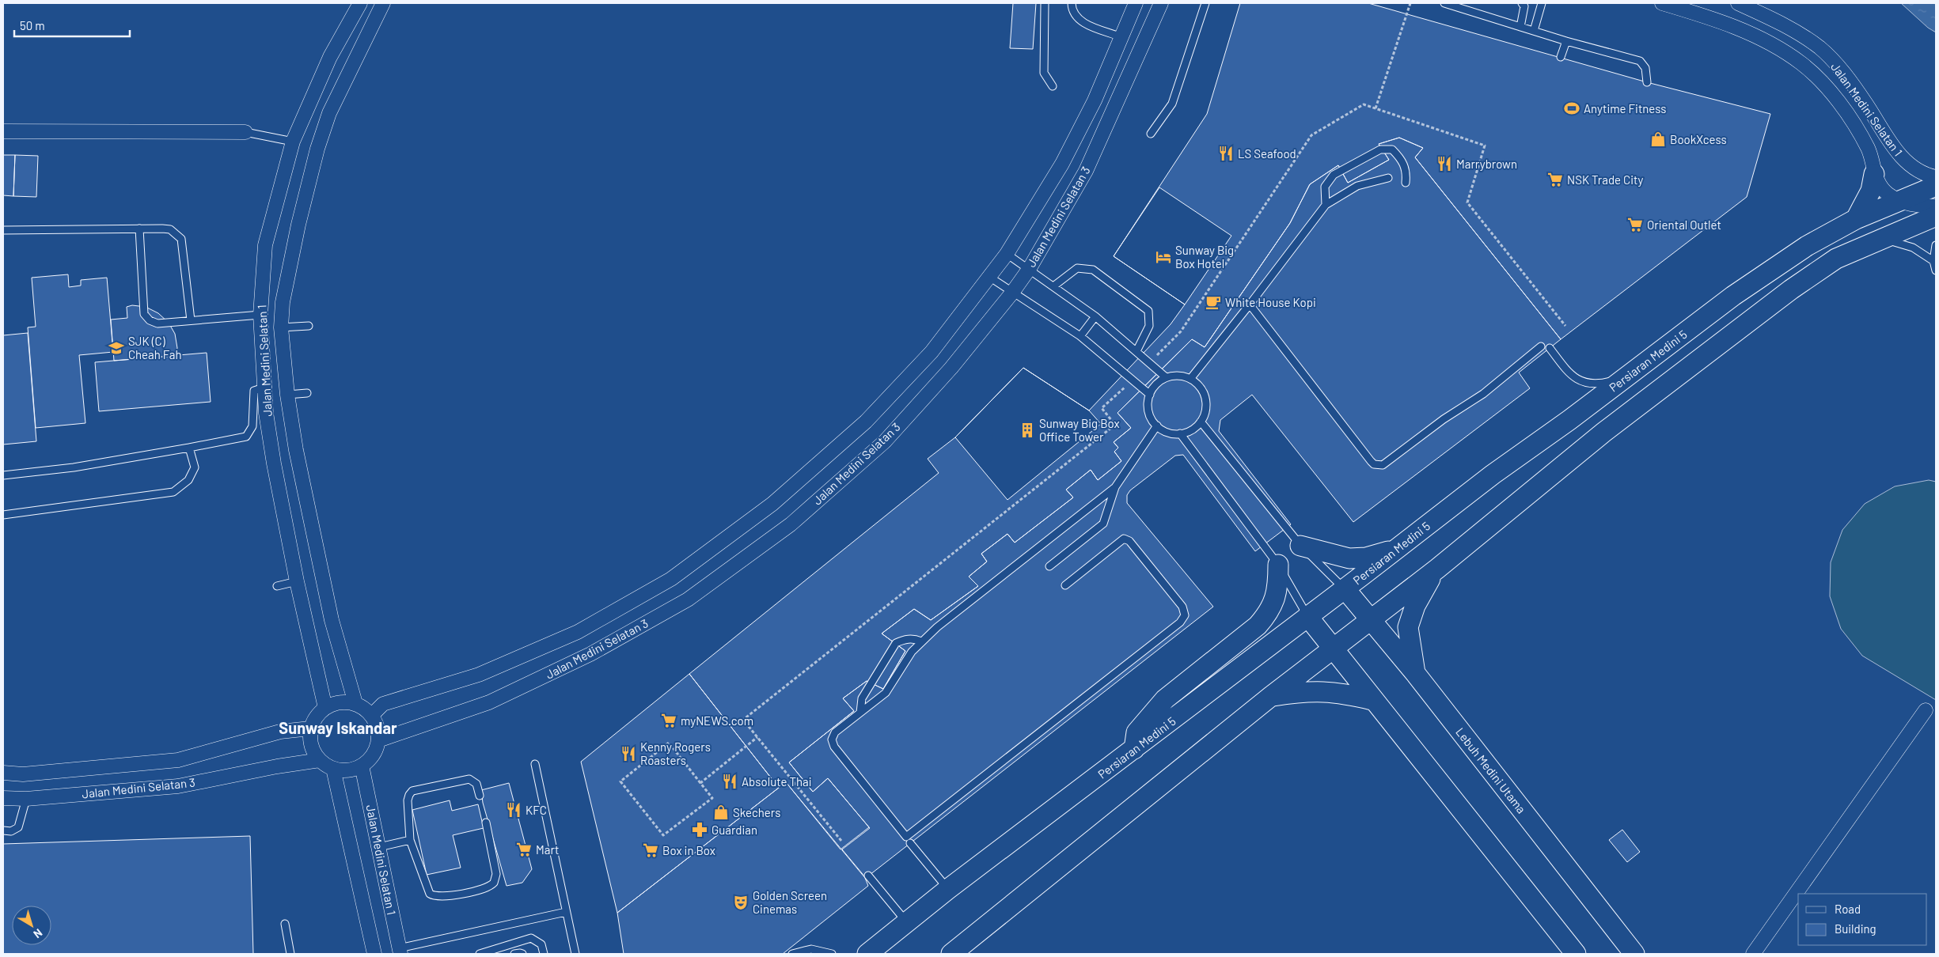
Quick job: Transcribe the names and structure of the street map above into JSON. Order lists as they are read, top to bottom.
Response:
{
  "streets": {
    "street": [
      "Jalan Medini Selatan 1",
      "Jalan Medini Selatan 3",
      "Persiaran Medini 5",
      "Lebuh Medini Utama"
    ]
  },
  "crossings": [
    ["Jalan Medini Selatan 1", "Jalan Medini Selatan 3"],
    ["Jalan Medini Selatan 1", "Persiaran Medini 5"],
    ["Persiaran Medini 5", "Lebuh Medini Utama"]
  ],
  "districts": ["Sunway Iskandar"],
  "places": {
    "sports": ["Anytime Fitness"],
    "shop": ["BookXcess", "Skechers"],
    "restaurant": [
      "LS Seafood",
      "Marrybrown",
      "Kenny Rogers Roasters",
      "Absolute Thai",
      "KFC"
    ],
    "supermarket": [
      "NSK Trade City",
      "Oriental Outlet",
      "myNEWS.com",
      "Mart",
      "Box in Box"
    ],
    "hotel": ["Sunway Big Box Hotel"],
    "cafe": ["White House Kopi"],
    "school or university": ["SJK (C) Cheah Fah"],
    "building": ["Sunway Big Box Office Tower"],
    "pharmacy": ["Guardian"],
    "theatre": ["Golden Screen Cinemas"]
  },
  "legend": ["Road", "Building"],
  "scale_bar": "50 m",
  "north": "bottom right"
}
